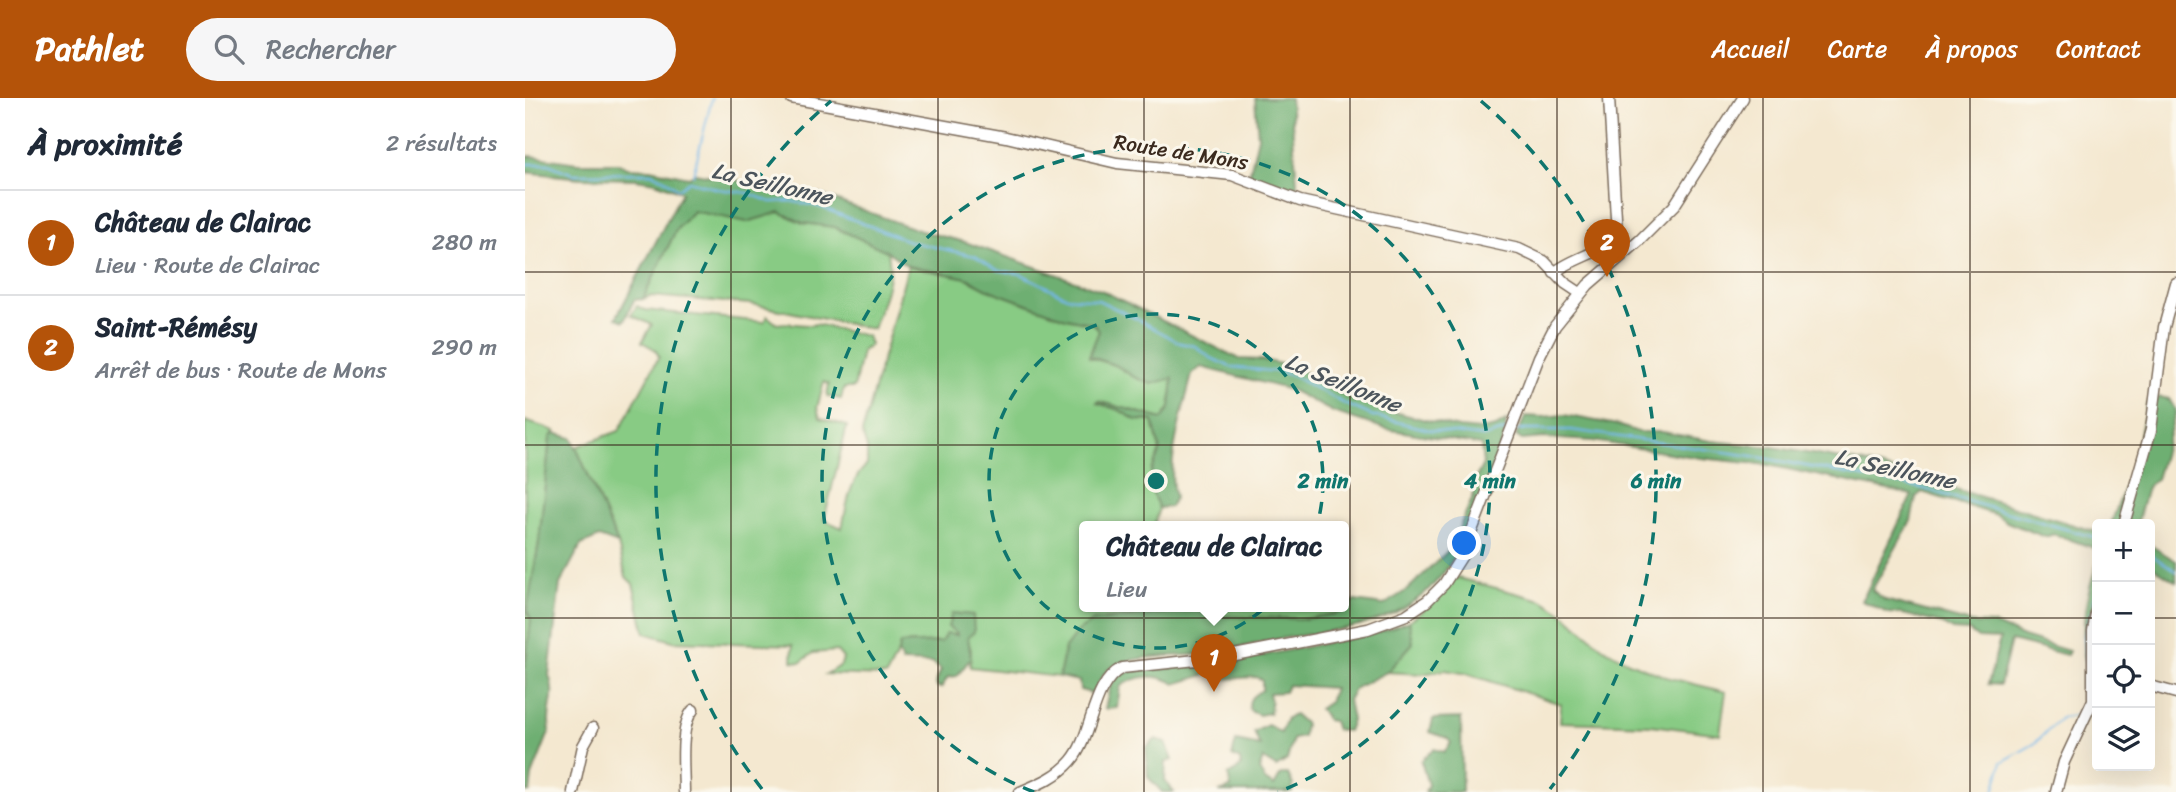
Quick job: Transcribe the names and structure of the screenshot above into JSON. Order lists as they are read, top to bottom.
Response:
{
  "streets": {
    "street": ["Route de Mons"]
  },
  "water": ["La Seillonne"],
  "page": {
    "header": "Pathlet",
    "search": "Rechercher",
    "nav": [
      "Accueil",
      "Carte",
      "À propos",
      "Contact"
    ],
    "heading": ["À proximité", "2 résultats"],
    "list": [
      {
        "mark": "1",
        "name": "Château de Clairac",
        "note": "Lieu · Route de Clairac",
        "value": "280 m"
      },
      {
        "mark": "2",
        "name": "Saint-Rémésy",
        "note": "Arrêt de bus · Route de Mons",
        "value": "290 m"
      }
    ],
    "pins": ["2", "1"],
    "map_buttons": ["+", "−"],
    "popup": ["Château de Clairac", "Lieu"]
  },
  "rings": ["2 min", "4 min", "6 min"]
}
